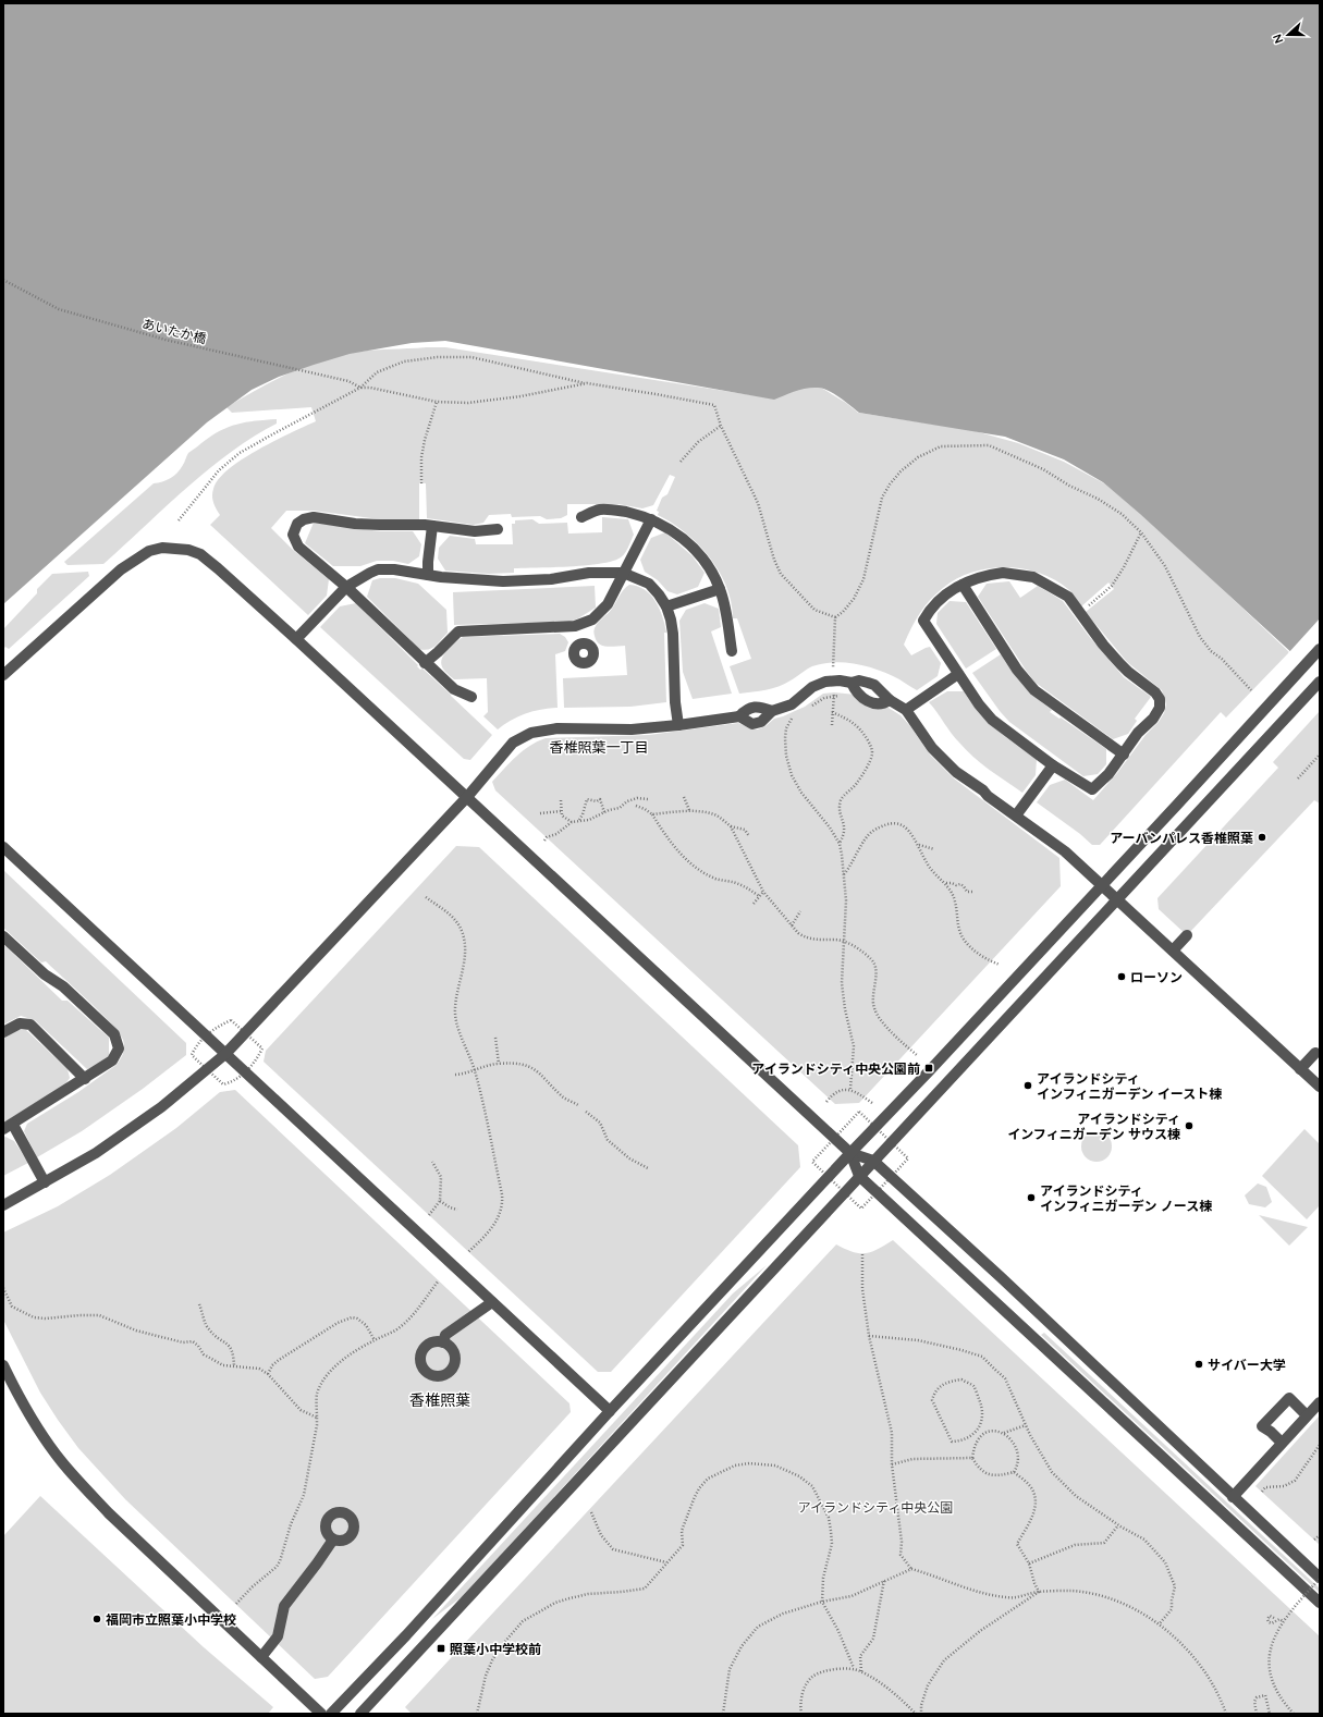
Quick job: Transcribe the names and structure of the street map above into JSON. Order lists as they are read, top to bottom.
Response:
{
  "streets": {
    "path": ["あいたか橋"]
  },
  "districts": ["香椎照葉一丁目", "香椎照葉"],
  "parks": ["アイランドシティ中央公園"],
  "places": {
    "other": [
      "アーバンパレス香椎照葉",
      "ローソン",
      "アイランドシティ インフィニガーデン イースト棟",
      "アイランドシティ インフィニガーデン サウス棟",
      "アイランドシティ インフィニガーデン ノース棟",
      "サイバー大学",
      "福岡市立照葉小中学校"
    ],
    "transit": ["アイランドシティ中央公園前", "照葉小中学校前"]
  },
  "north": "left"
}
